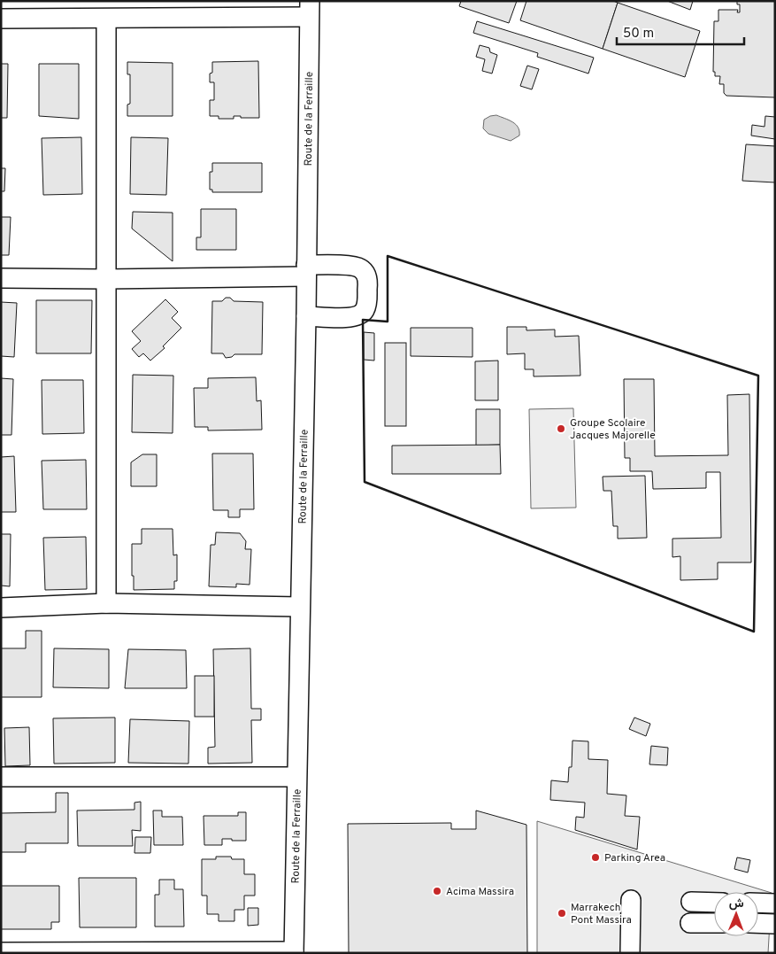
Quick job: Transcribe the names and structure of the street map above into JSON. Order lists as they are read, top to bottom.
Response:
{
  "streets": {
    "street": ["Route de la Ferraille"]
  },
  "places": [
    "Groupe Scolaire Jacques Majorelle",
    "Parking Area",
    "Acima Massira",
    "Marrakech Pont Massira"
  ],
  "scale_bar": "50 m",
  "north": "top"
}
